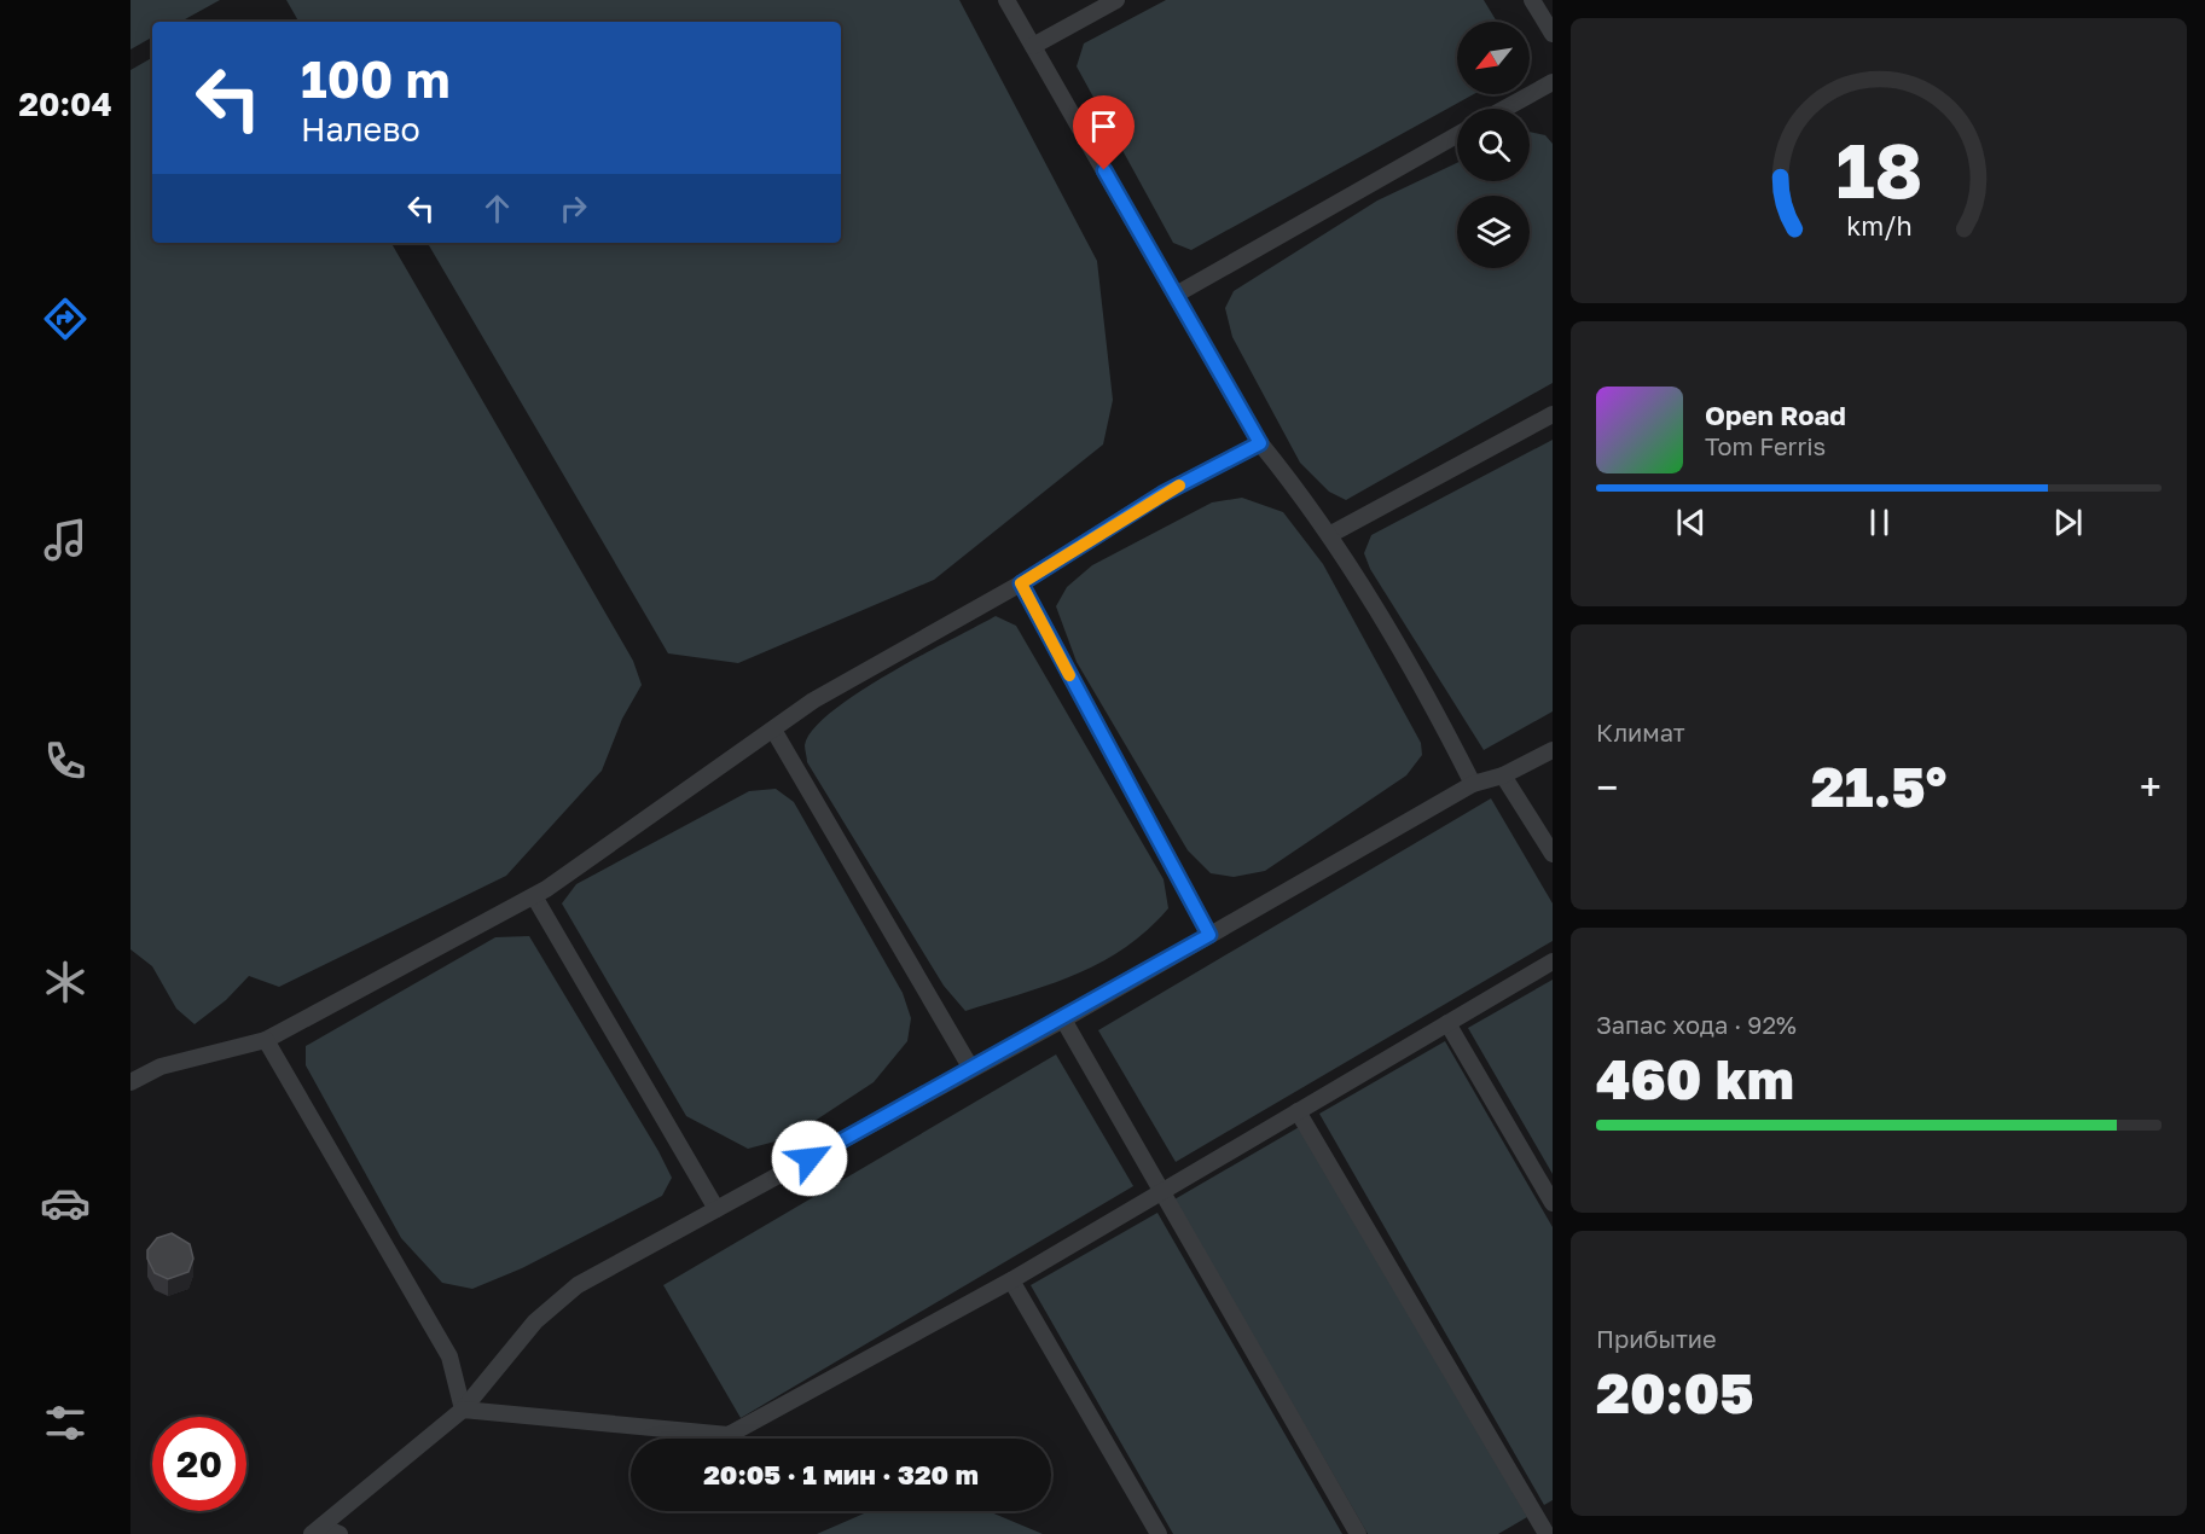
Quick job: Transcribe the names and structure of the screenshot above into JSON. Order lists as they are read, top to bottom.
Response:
{
  "north": "bottom left",
  "page": {
    "tabs": "20:04",
    "turn": ["100 m", "Налево"],
    "song": ["Open Road", "Tom Ferris"],
    "tile": [
      "Климат",
      ["Запас хода · 92%", "460 km"],
      ["Прибытие", "20:05"]
    ],
    "heat": ["−", "21.5°", "+"],
    "limit": "20",
    "trip": "20:05 · 1 мин · 320 m",
    "gauge": ["18", "km/h"]
  }
}
